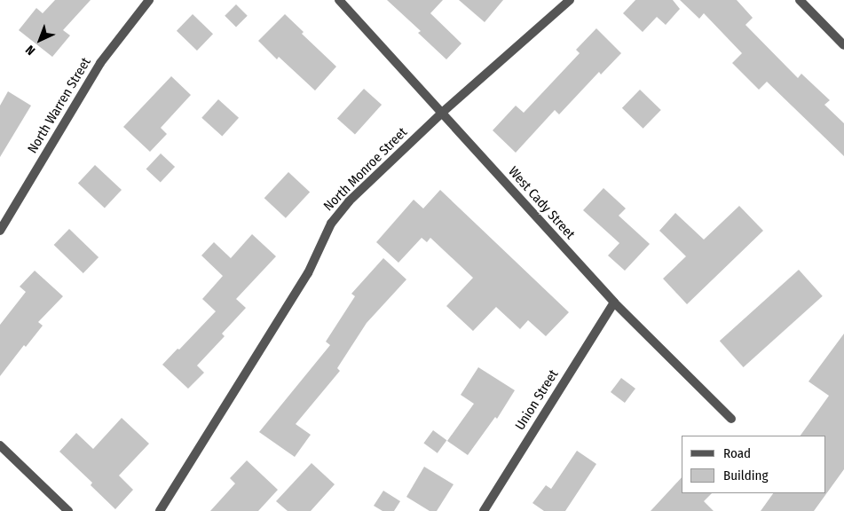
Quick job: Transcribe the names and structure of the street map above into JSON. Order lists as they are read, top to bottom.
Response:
{
  "streets": {
    "street": [
      "North Warren Street",
      "North Monroe Street",
      "West Cady Street",
      "Union Street"
    ]
  },
  "crossings": [
    ["North Monroe Street", "West Cady Street"],
    ["West Cady Street", "Union Street"]
  ],
  "legend": ["Road", "Building"],
  "north": "bottom left"
}
